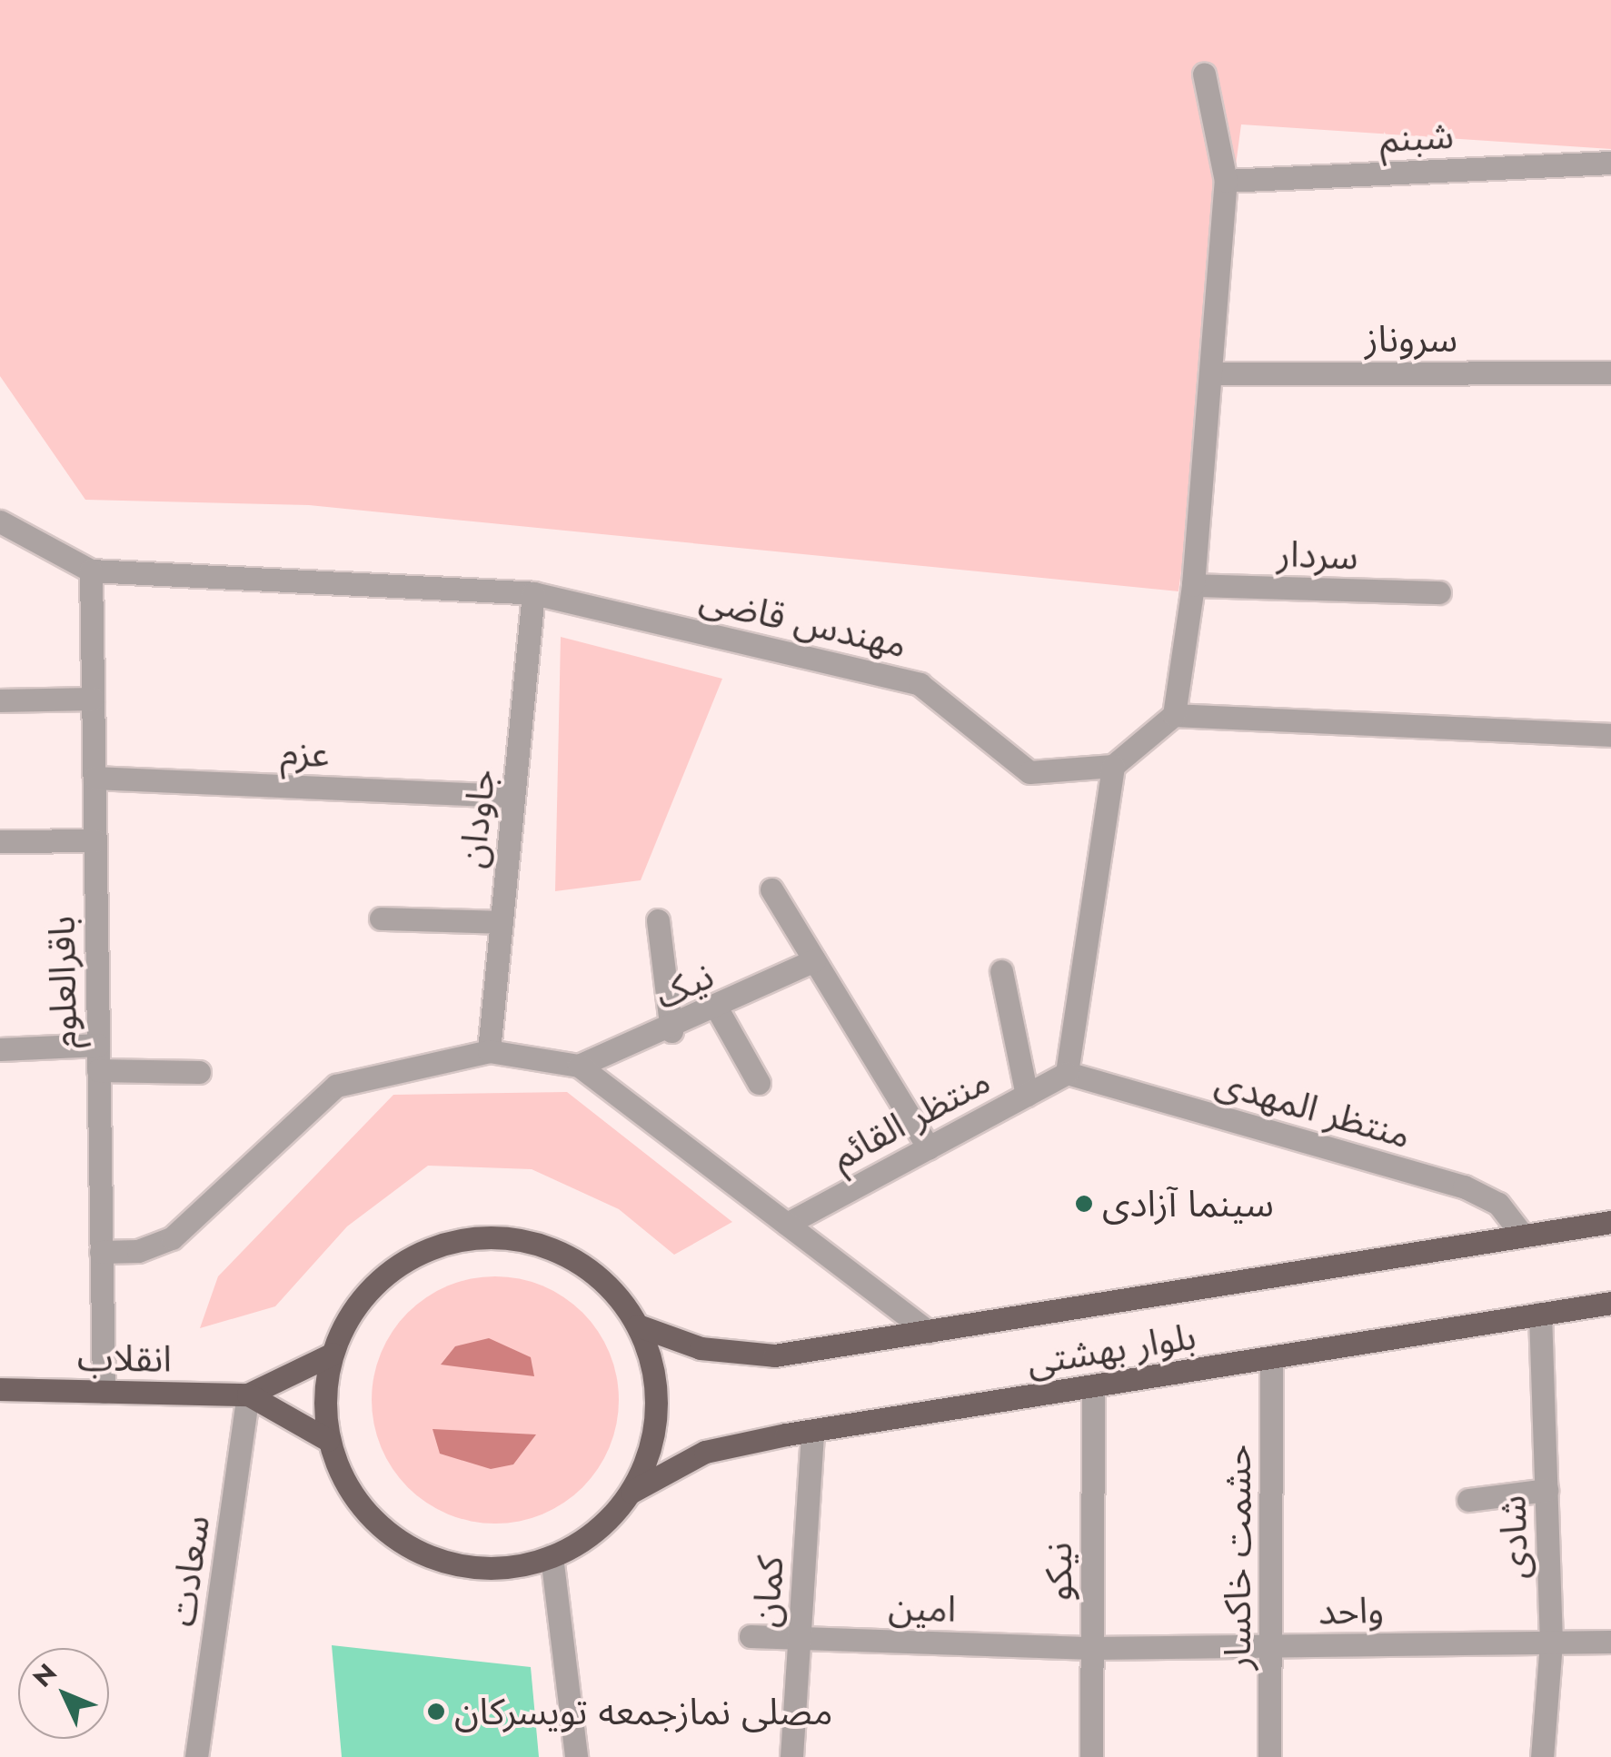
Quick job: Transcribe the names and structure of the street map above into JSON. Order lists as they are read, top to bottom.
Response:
{
  "streets": {
    "main road": ["بلوار بهشتی", "انقلاب"],
    "street": [
      "شبنم",
      "سروناز",
      "سردار",
      "مهندس قاضی",
      "عزم",
      "جاودان",
      "باقرالعلوم",
      "نیک",
      "منتظر المهدی",
      "منتظر القائم",
      "شادی",
      "حشمت خاکسار",
      "سعادت",
      "نیکو",
      "کمان",
      "امین",
      "واحد"
    ]
  },
  "crossings": [
    ["مهندس قاضی", "جاودان"],
    ["مهندس قاضی", "باقرالعلوم"],
    ["عزم", "جاودان"],
    ["عزم", "باقرالعلوم"],
    ["باقرالعلوم", "انقلاب"],
    ["منتظر المهدی", "منتظر القائم"],
    ["منتظر المهدی", "بلوار بهشتی"],
    ["بلوار بهشتی", "شادی"],
    ["بلوار بهشتی", "حشمت خاکسار"],
    ["بلوار بهشتی", "نیکو"],
    ["بلوار بهشتی", "کمان"],
    ["انقلاب", "سعادت"],
    ["شادی", "واحد"],
    ["حشمت خاکسار", "واحد"],
    ["نیکو", "امین"],
    ["نیکو", "واحد"],
    ["کمان", "امین"],
    ["امین", "واحد"]
  ],
  "places": ["سینما آزادی", "مصلی نمازجمعه تویسرکان"],
  "north": "top left"
}
